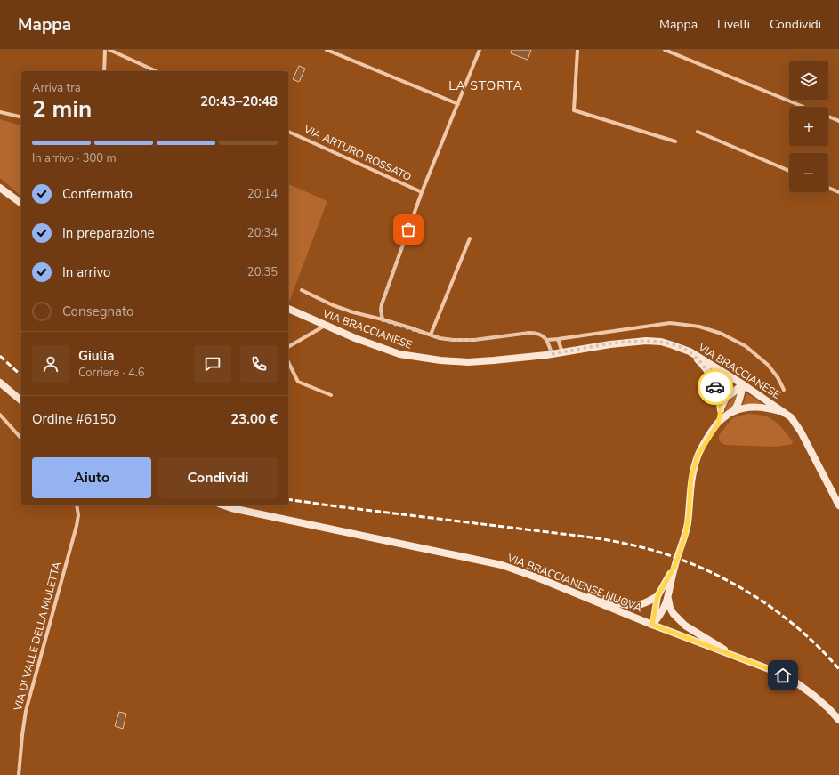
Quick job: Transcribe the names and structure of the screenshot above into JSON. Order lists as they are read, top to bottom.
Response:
{
  "streets": {
    "street": [
      "VIA ARTURO ROSSATO",
      "VIA BRACCIANESE",
      "VIA BRACCIANENSE NUOVA",
      "VIA DI VALLE DELLA MULETTA"
    ]
  },
  "districts": ["LA STORTA"],
  "page": {
    "header": "Mappa",
    "nav": ["Mappa", "Livelli", "Condividi"],
    "map_buttons": ["+", "−"],
    "heading": ["2 min", "Arriva tra", "20:43–20:48"],
    "panel": [
      "Giulia",
      "Corriere · 4.6",
      "Ordine #6150",
      "23.00 €"
    ],
    "bar": "In arrivo · 300 m",
    "list": [
      ["Confermato", "20:14"],
      ["In preparazione", "20:34"],
      ["In arrivo", "20:35"],
      "Consegnato"
    ],
    "buttons": ["Aiuto", "Condividi"]
  }
}
